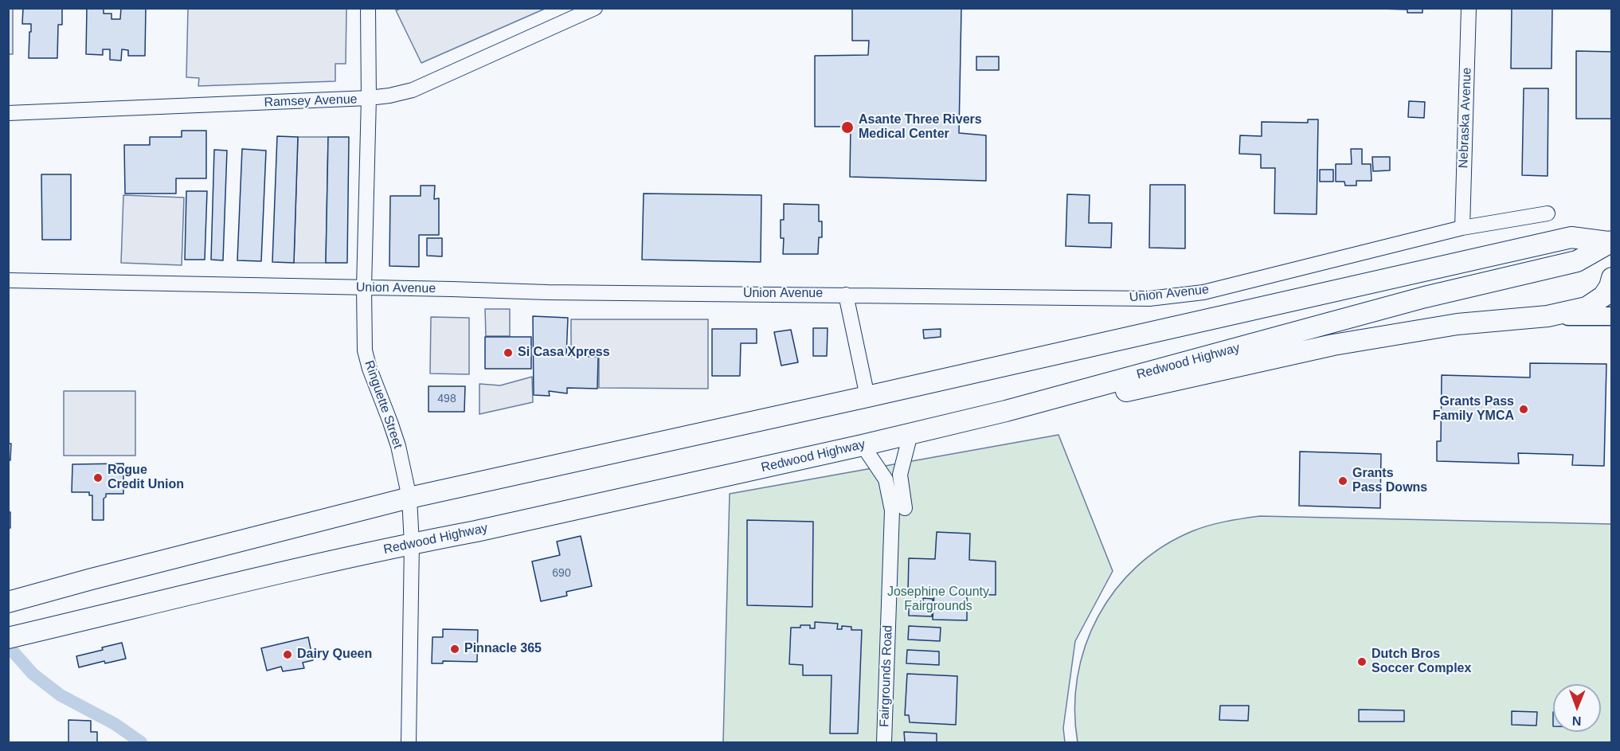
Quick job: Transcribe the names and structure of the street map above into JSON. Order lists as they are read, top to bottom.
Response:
{
  "streets": {
    "highway": ["Redwood Highway"],
    "street": [
      "Ramsey Avenue",
      "Nebraska Avenue",
      "Union Avenue",
      "Ringuette Street",
      "Fairgrounds Road"
    ]
  },
  "crossings": [
    ["Ramsey Avenue", "Ringuette Street"],
    ["Nebraska Avenue", "Union Avenue"],
    ["Union Avenue", "Ringuette Street"],
    ["Redwood Highway", "Ringuette Street"],
    ["Redwood Highway", "Fairgrounds Road"]
  ],
  "parks": ["Josephine County Fairgrounds"],
  "places": [
    "Asante Three Rivers Medical Center",
    "Si Casa Xpress",
    "Grants Pass Family YMCA",
    "Rogue Credit Union",
    "Grants Pass Downs",
    "Pinnacle 365",
    "Dairy Queen",
    "Dutch Bros Soccer Complex"
  ],
  "house_numbers": ["498", "690"],
  "north": "bottom"
}
